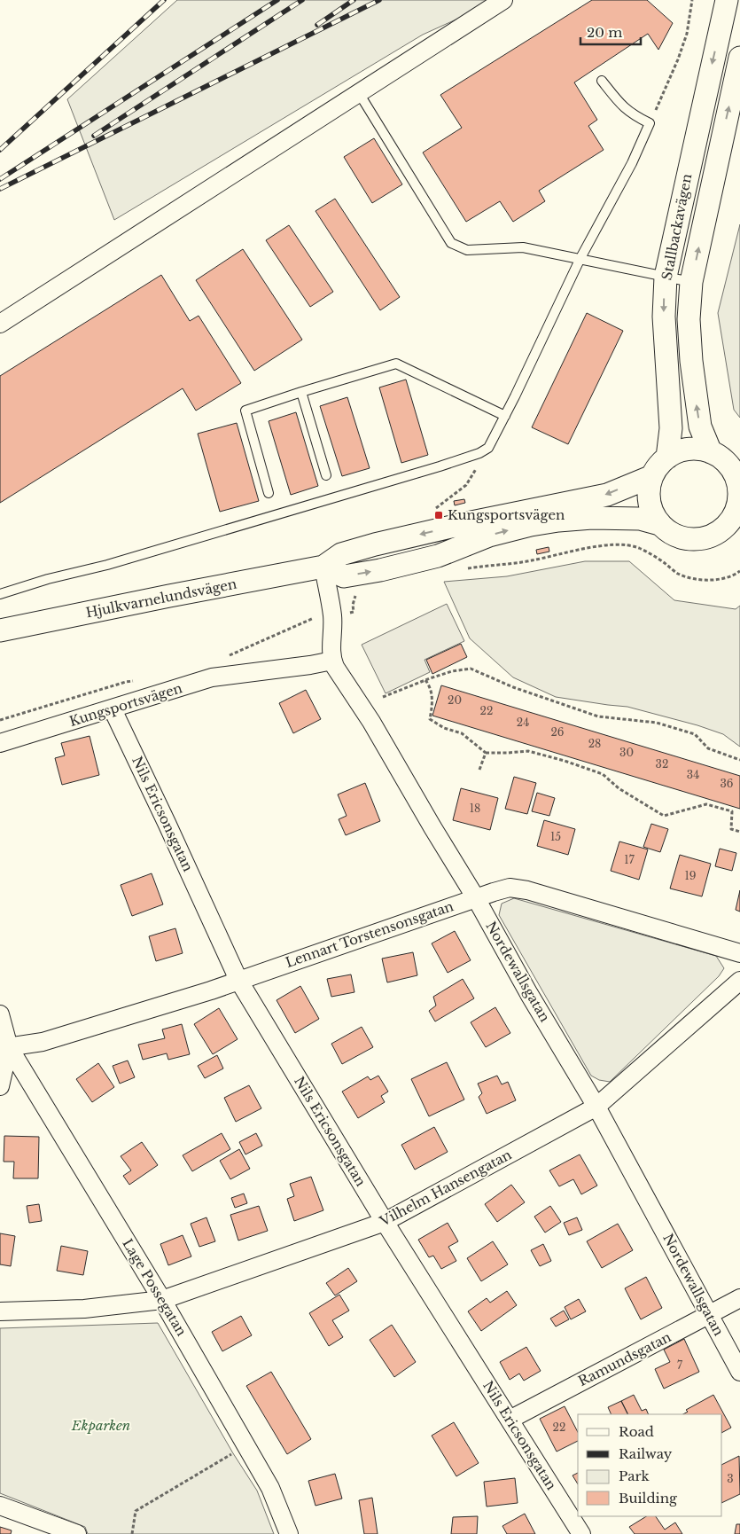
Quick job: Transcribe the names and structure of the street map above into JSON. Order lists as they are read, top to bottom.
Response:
{
  "streets": {
    "street": [
      "Stallbackavägen",
      "Hjulkvarnelundsvägen",
      "Kungsportsvägen",
      "Nils Ericsonsgatan",
      "Lennart Torstensonsgatan",
      "Nordewallsgatan",
      "Vilhelm Hansengatan",
      "Lage Possegatan",
      "Ramundsgatan"
    ]
  },
  "crossings": [
    ["Stallbackavägen", "Hjulkvarnelundsvägen"],
    ["Kungsportsvägen", "Nils Ericsonsgatan"],
    ["Kungsportsvägen", "Nordewallsgatan"],
    ["Nils Ericsonsgatan", "Lennart Torstensonsgatan"],
    ["Nils Ericsonsgatan", "Vilhelm Hansengatan"],
    ["Nils Ericsonsgatan", "Ramundsgatan"],
    ["Lennart Torstensonsgatan", "Nordewallsgatan"],
    ["Lennart Torstensonsgatan", "Lage Possegatan"],
    ["Nordewallsgatan", "Vilhelm Hansengatan"],
    ["Nordewallsgatan", "Ramundsgatan"],
    ["Vilhelm Hansengatan", "Lage Possegatan"]
  ],
  "parks": ["Ekparken"],
  "places": {
    "transit": ["Kungsportsvägen"]
  },
  "house_numbers": [
    "20",
    "22",
    "24",
    "26",
    "28",
    "30",
    "32",
    "34",
    "36",
    "18",
    "15",
    "17",
    "19",
    "7",
    "22",
    "3"
  ],
  "legend": [
    "Road",
    "Railway",
    "Park",
    "Building"
  ],
  "scale_bar": "20 m"
}
